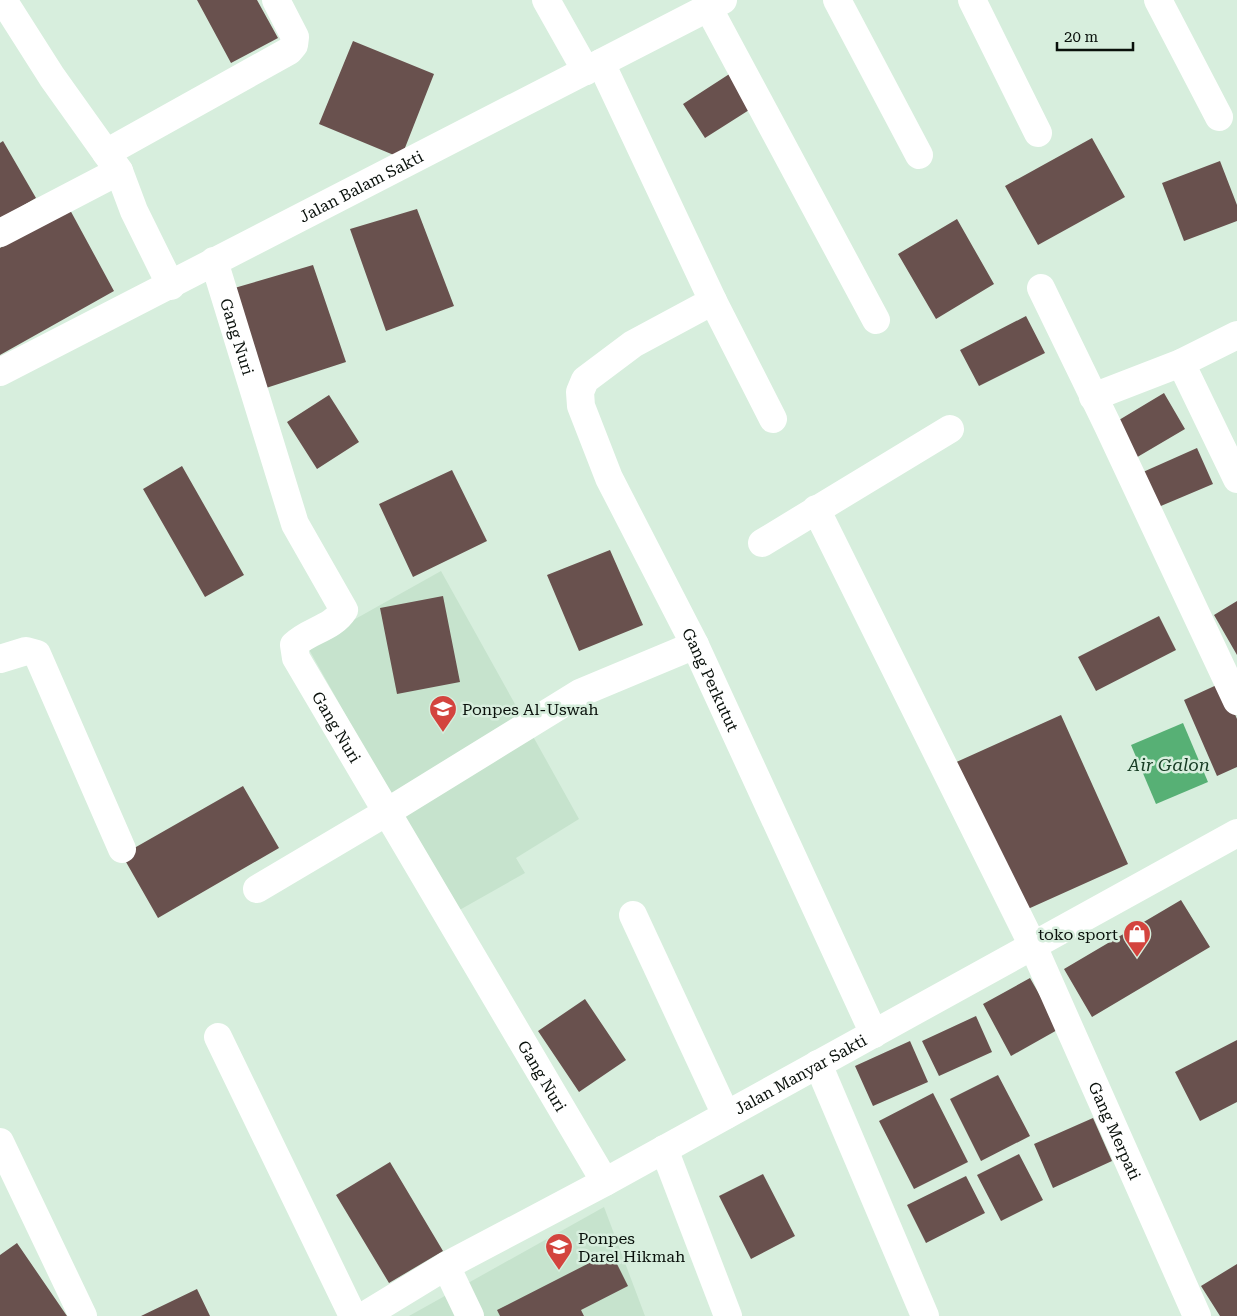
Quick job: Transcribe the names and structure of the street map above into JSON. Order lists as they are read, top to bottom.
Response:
{
  "streets": {
    "street": [
      "Jalan Balam Sakti",
      "Gang Nuri",
      "Gang Perkutut",
      "Jalan Manyar Sakti",
      "Gang Merpati"
    ]
  },
  "crossings": [
    ["Jalan Balam Sakti", "Gang Nuri"],
    ["Gang Nuri", "Jalan Manyar Sakti"],
    ["Gang Perkutut", "Jalan Manyar Sakti"],
    ["Jalan Manyar Sakti", "Gang Merpati"]
  ],
  "water": ["Air Galon"],
  "places": {
    "school or university": ["Ponpes Al-Uswah", "Ponpes Darel Hikmah"],
    "shop": ["toko sport"]
  },
  "scale_bar": "20 m"
}
